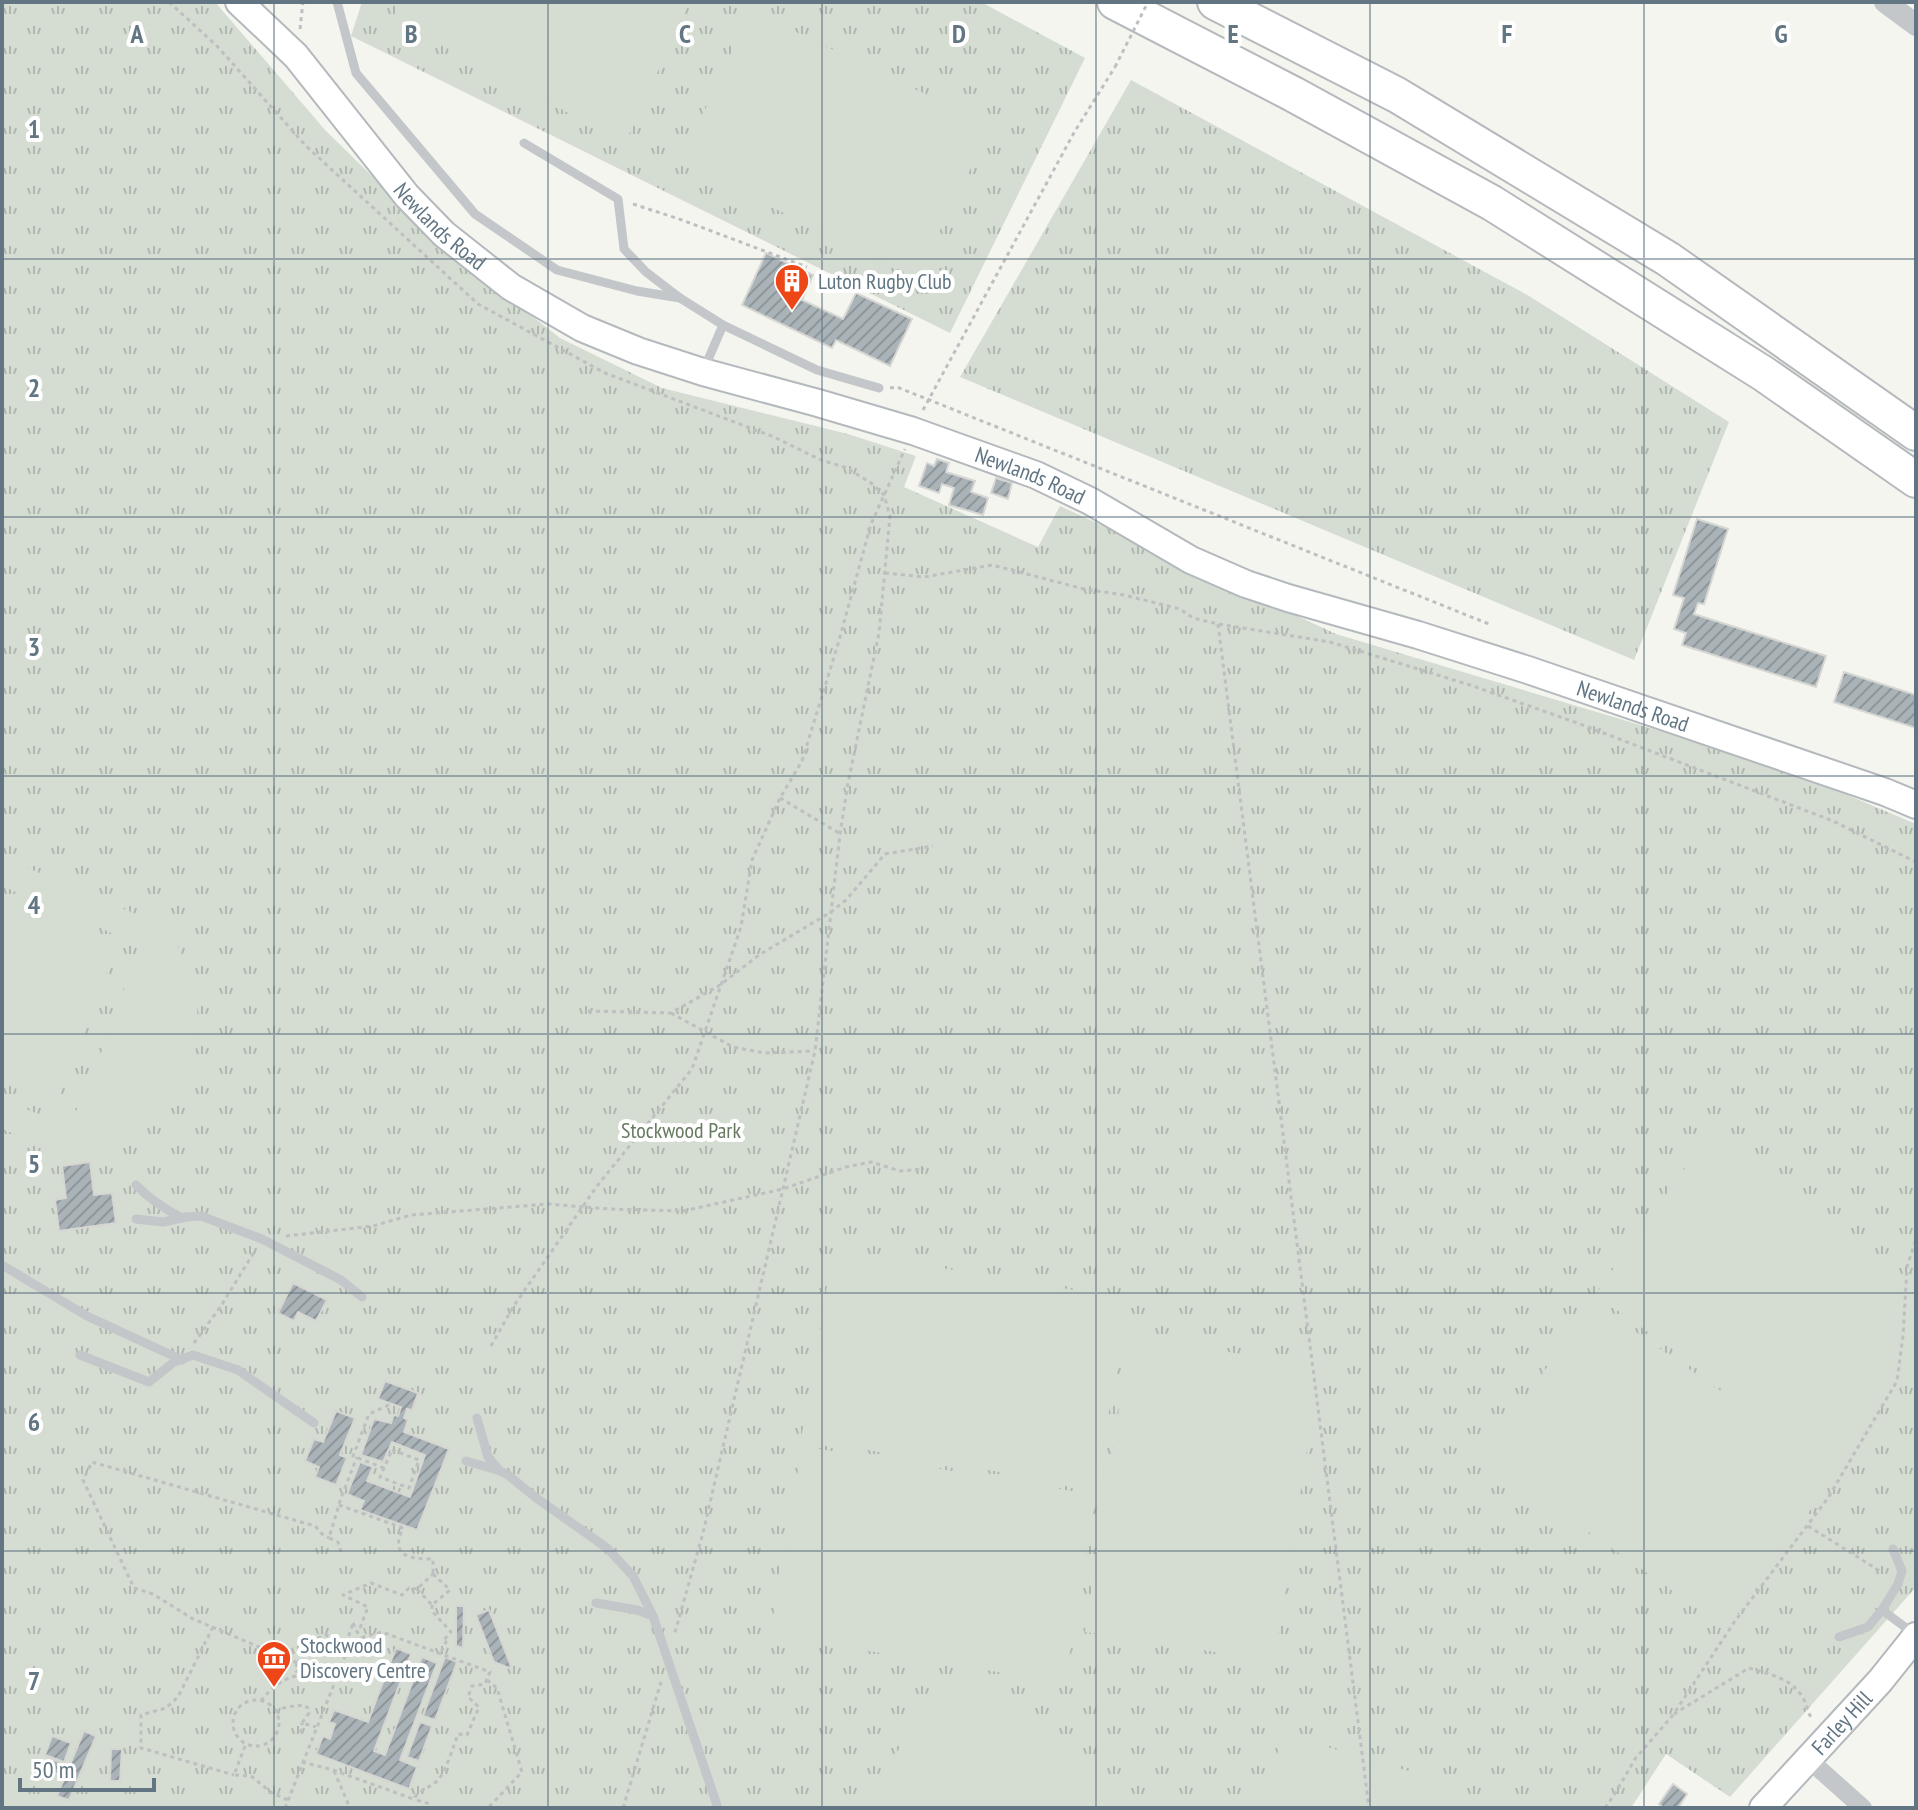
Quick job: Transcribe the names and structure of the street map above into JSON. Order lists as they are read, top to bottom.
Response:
{
  "streets": {
    "main road": ["Newlands Road", "Farley Hill"]
  },
  "parks": ["Stockwood Park"],
  "places": {
    "building": ["Luton Rugby Club"],
    "museum": ["Stockwood Discovery Centre"]
  },
  "scale_bar": "50 m",
  "grid": {
    "columns": [
      "A",
      "B",
      "C",
      "D",
      "E",
      "F",
      "G"
    ],
    "rows": [
      "1",
      "2",
      "3",
      "4",
      "5",
      "6",
      "7"
    ]
  }
}
